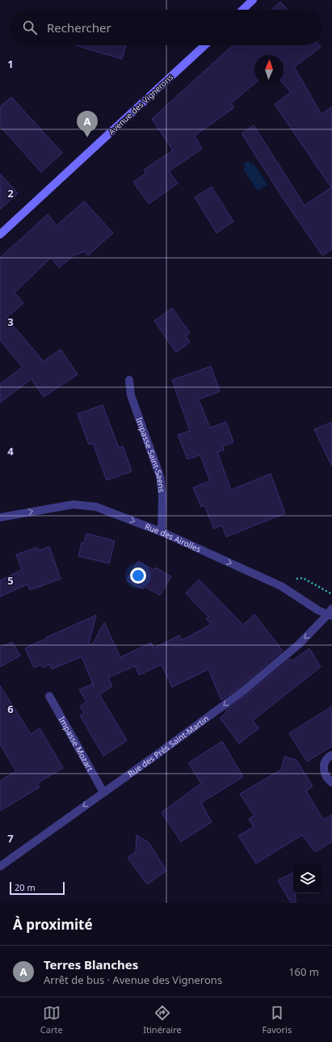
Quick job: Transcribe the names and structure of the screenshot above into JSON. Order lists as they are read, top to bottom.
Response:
{
  "streets": {
    "main road": ["Avenue des Vignerons"],
    "street": [
      "Impasse Saint-Saens",
      "Rue des Airolles",
      "Impasse Mozart",
      "Rue des Prés Saint-Martin"
    ]
  },
  "crossings": [
    ["Impasse Saint-Saens", "Rue des Airolles"],
    ["Rue des Airolles", "Rue des Prés Saint-Martin"],
    ["Impasse Mozart", "Rue des Prés Saint-Martin"]
  ],
  "one_way": ["Rue des Airolles", "Rue des Prés Saint-Martin"],
  "scale_bar": "20 m",
  "north": "top",
  "page": {
    "search": "Rechercher",
    "pins": "A",
    "scale": "20 m",
    "heading": "À proximité",
    "list": [
      {
        "mark": "A",
        "name": "Terres Blanches",
        "note": "Arrêt de bus · Avenue des Vignerons",
        "value": "160 m"
      }
    ],
    "nav": ["Carte", "Itinéraire", "Favoris"]
  },
  "grid": {
    "rows": [
      "1",
      "2",
      "3",
      "4",
      "5",
      "6",
      "7"
    ]
  }
}
